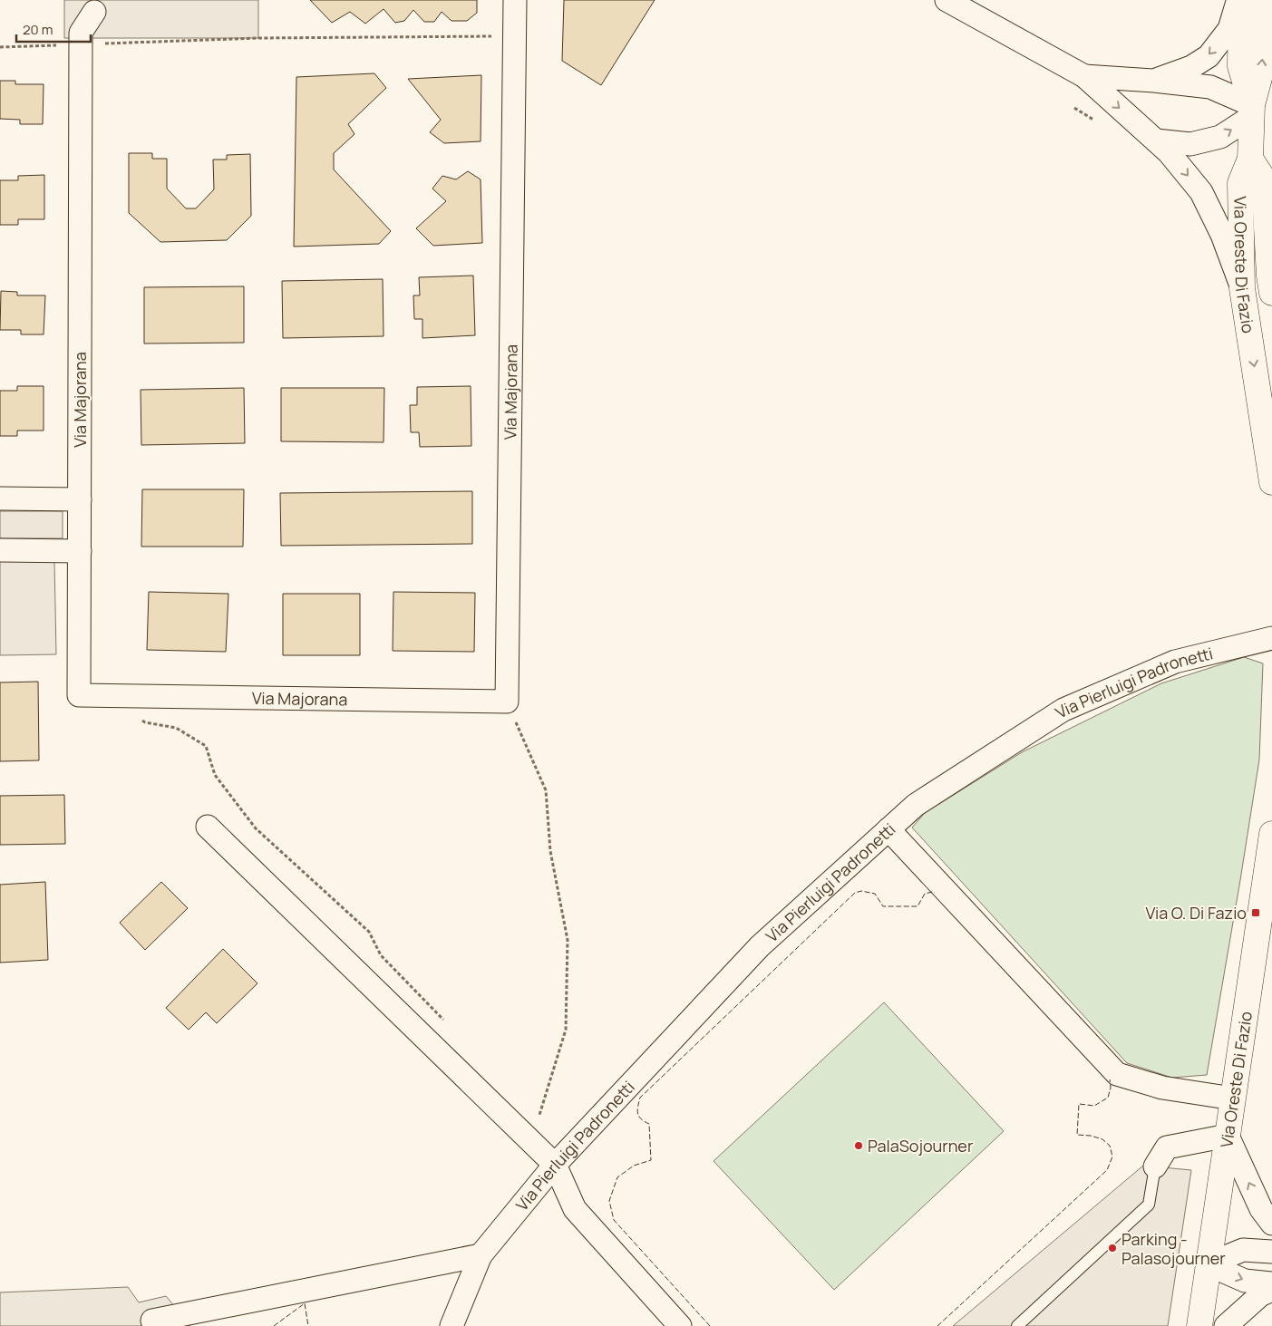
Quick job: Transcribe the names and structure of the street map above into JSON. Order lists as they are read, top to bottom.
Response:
{
  "streets": {
    "street": ["Via Oreste Di Fazio", "Via Majorana", "Via Pierluigi Padronetti"]
  },
  "places": {
    "transit": ["Via O. Di Fazio"],
    "other": ["PalaSojourner", "Parking - Palasojourner"]
  },
  "scale_bar": "20 m"
}
